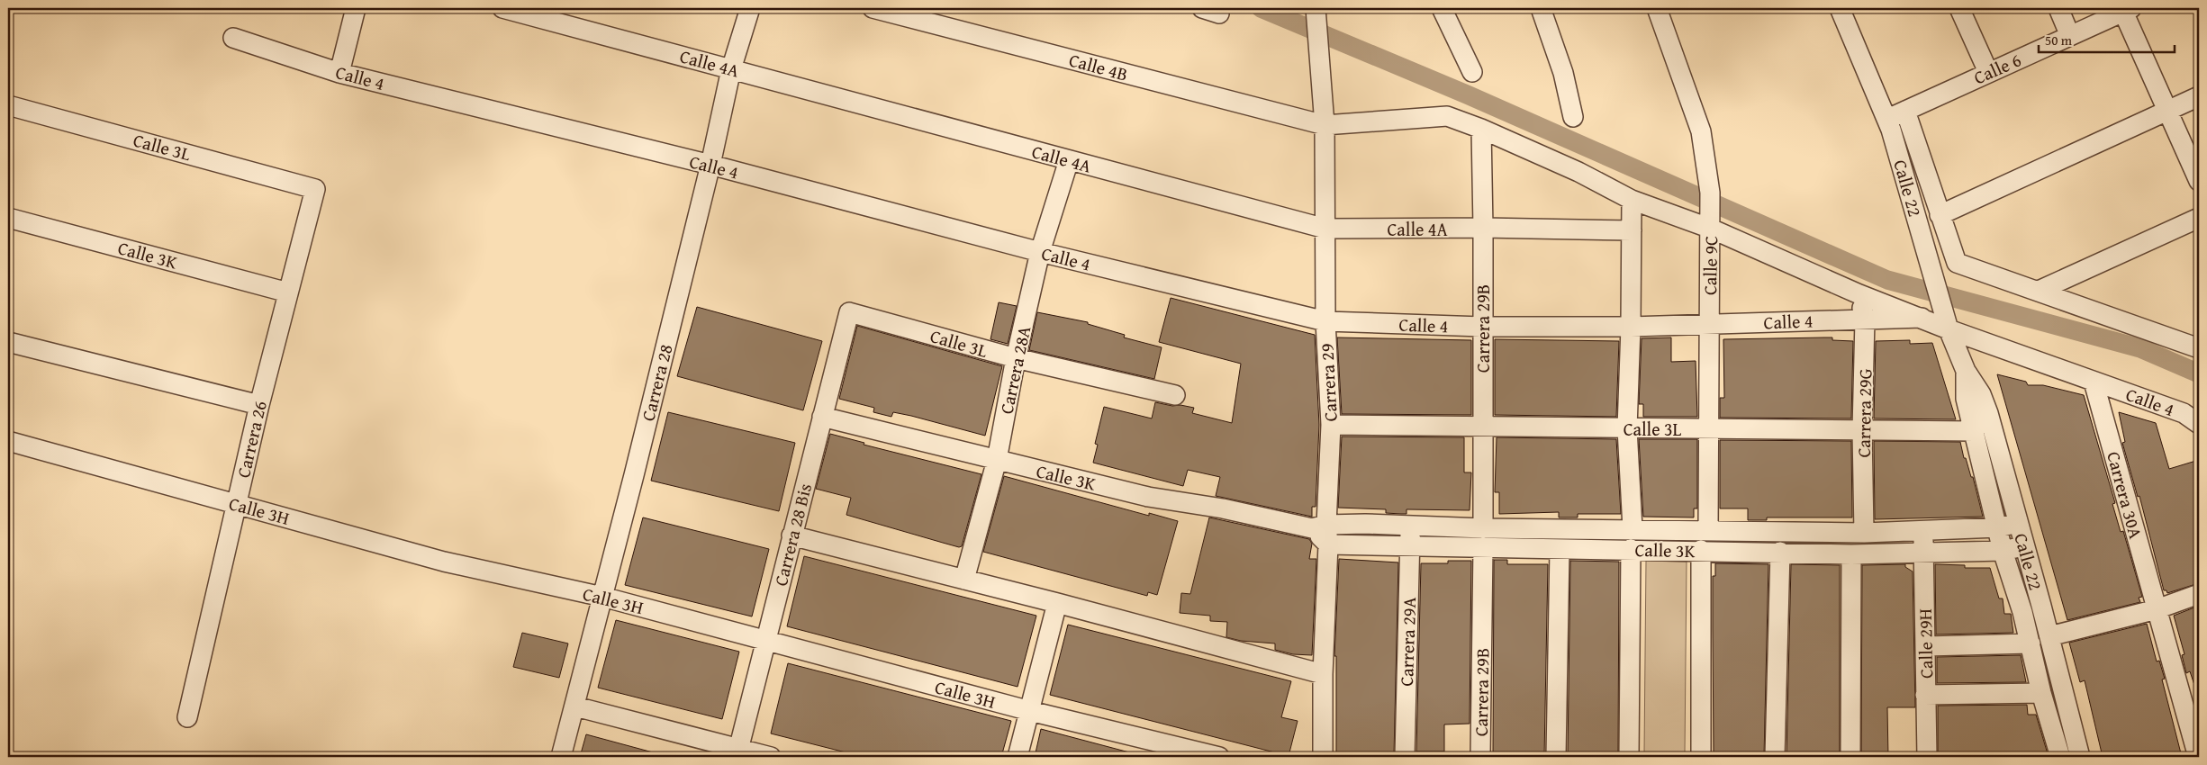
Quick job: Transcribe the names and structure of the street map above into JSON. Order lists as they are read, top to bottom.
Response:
{
  "streets": {
    "street": [
      "Calle 4A",
      "Calle 4B",
      "Calle 6",
      "Calle 4",
      "Calle 3L",
      "Calle 22",
      "Calle 3K",
      "Calle 9C",
      "Carrera 29B",
      "Carrera 28A",
      "Carrera 28",
      "Carrera 29",
      "Carrera 29G",
      "Carrera 26",
      "Carrera 30A",
      "Calle 3H",
      "Carrera 28 Bis",
      "Carrera 29A",
      "Calle 29H"
    ]
  },
  "crossings": [
    ["Calle 4A", "Carrera 29B"],
    ["Calle 4A", "Carrera 28A"],
    ["Calle 4A", "Carrera 28"],
    ["Calle 4A", "Carrera 29"],
    ["Calle 4B", "Calle 4"],
    ["Calle 4B", "Carrera 29"],
    ["Calle 6", "Calle 22"],
    ["Calle 4", "Calle 22"],
    ["Calle 4", "Calle 9C"],
    ["Calle 4", "Carrera 29B"],
    ["Calle 4", "Carrera 28A"],
    ["Calle 4", "Carrera 28"],
    ["Calle 4", "Carrera 29"],
    ["Calle 4", "Carrera 29G"],
    ["Calle 4", "Carrera 30A"],
    ["Calle 3L", "Calle 22"],
    ["Calle 3L", "Calle 9C"],
    ["Calle 3L", "Carrera 29B"],
    ["Calle 3L", "Carrera 28A"],
    ["Calle 3L", "Carrera 29"],
    ["Calle 3L", "Carrera 29G"],
    ["Calle 3L", "Carrera 26"],
    ["Calle 3L", "Carrera 28 Bis"],
    ["Calle 22", "Calle 3K"],
    ["Calle 3K", "Calle 9C"],
    ["Calle 3K", "Carrera 29B"],
    ["Calle 3K", "Carrera 28A"],
    ["Calle 3K", "Carrera 29"],
    ["Calle 3K", "Carrera 29G"],
    ["Calle 3K", "Carrera 26"],
    ["Calle 3K", "Carrera 28 Bis"],
    ["Calle 3K", "Carrera 29A"],
    ["Calle 3K", "Calle 29H"],
    ["Carrera 28", "Calle 3H"],
    ["Carrera 26", "Calle 3H"],
    ["Calle 3H", "Carrera 28 Bis"]
  ],
  "scale_bar": "50 m"
}
